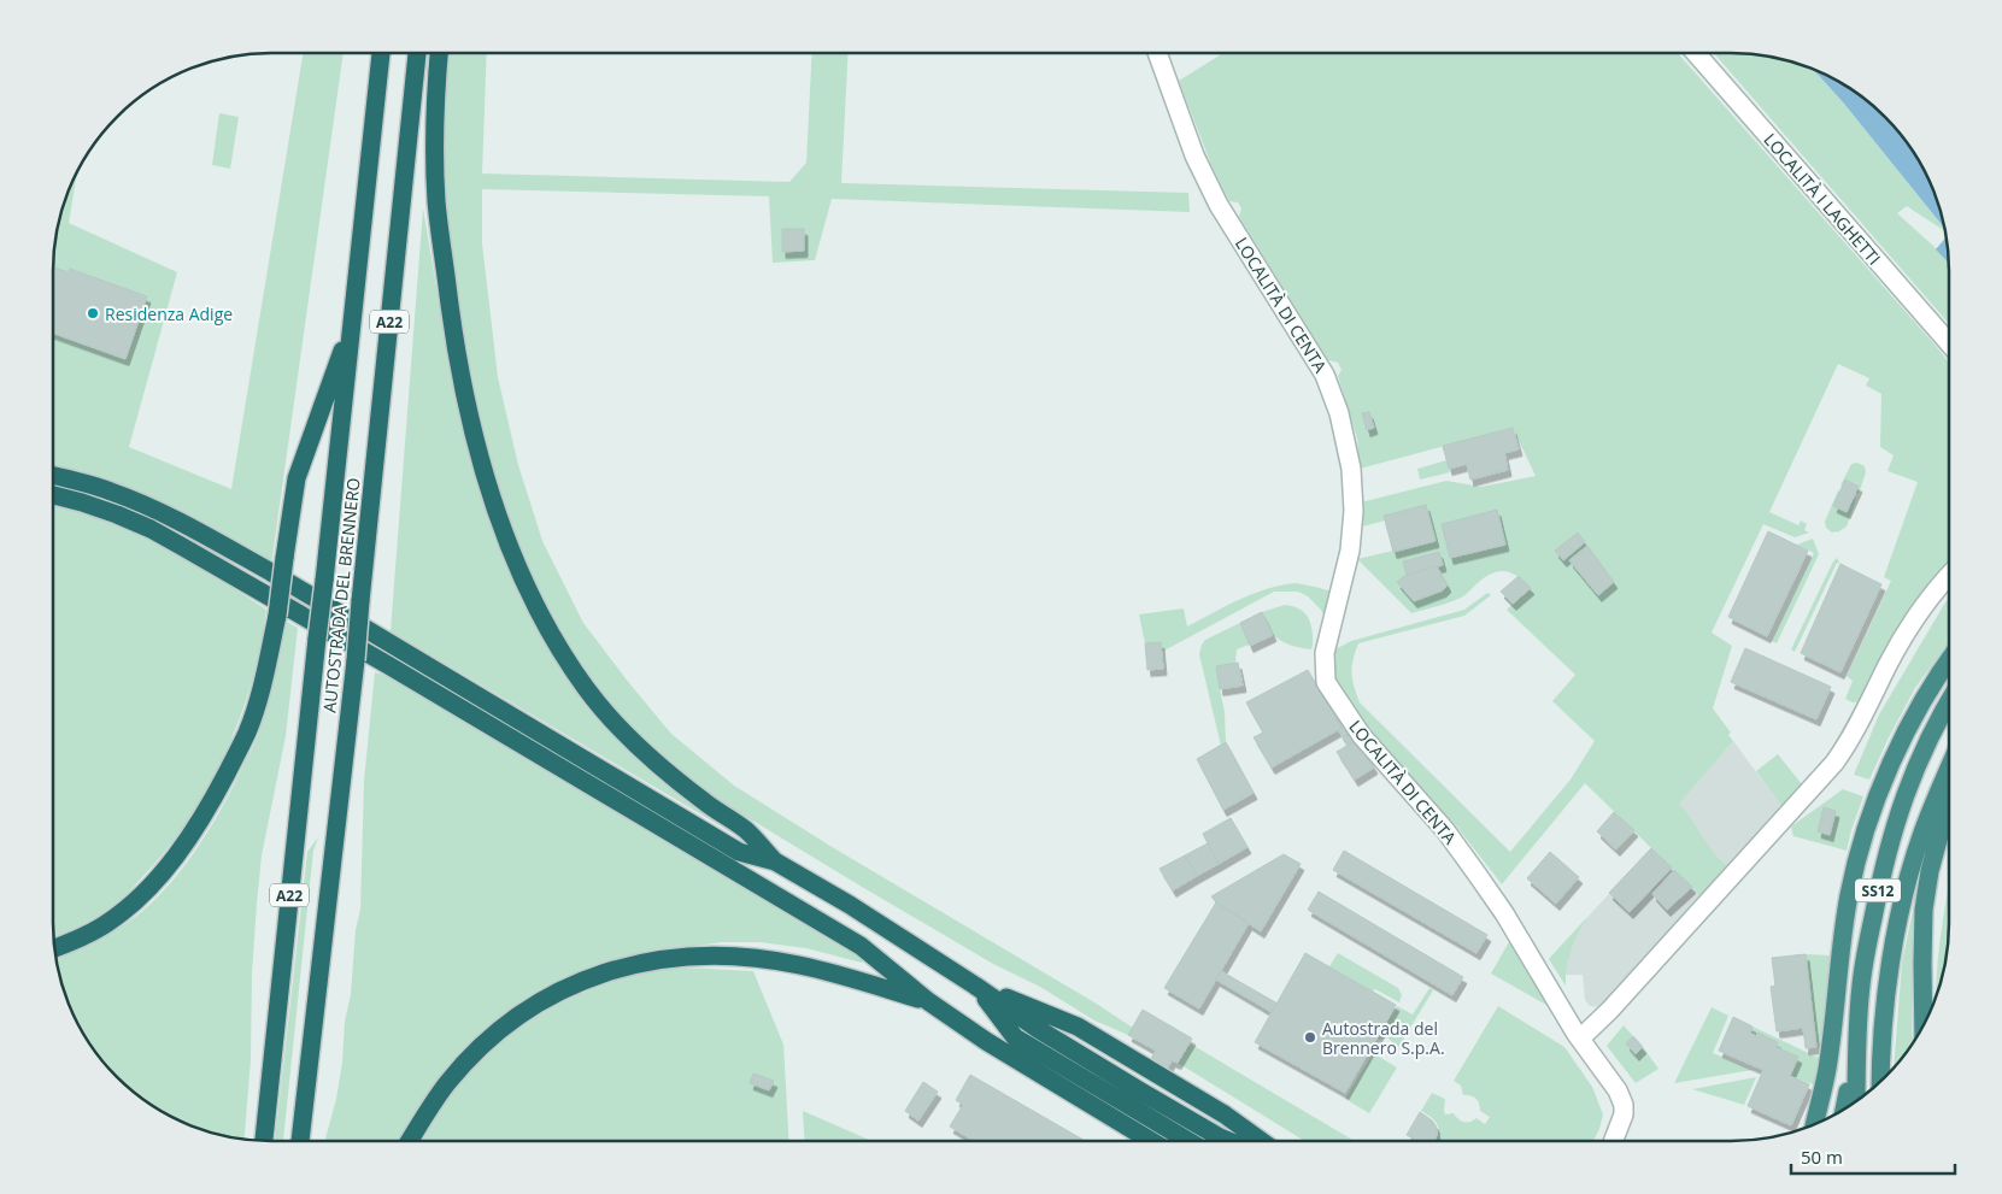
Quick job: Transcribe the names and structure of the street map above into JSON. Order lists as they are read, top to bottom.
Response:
{
  "streets": {
    "highway": ["A22", "AUTOSTRADA DEL BRENNERO", "SS12"],
    "street": ["LOCALITÀ I LAGHETTI", "LOCALITÀ DI CENTA"]
  },
  "places": ["Residenza Adige", "Autostrada del Brennero S.p.A."],
  "scale_bar": "50 m"
}
